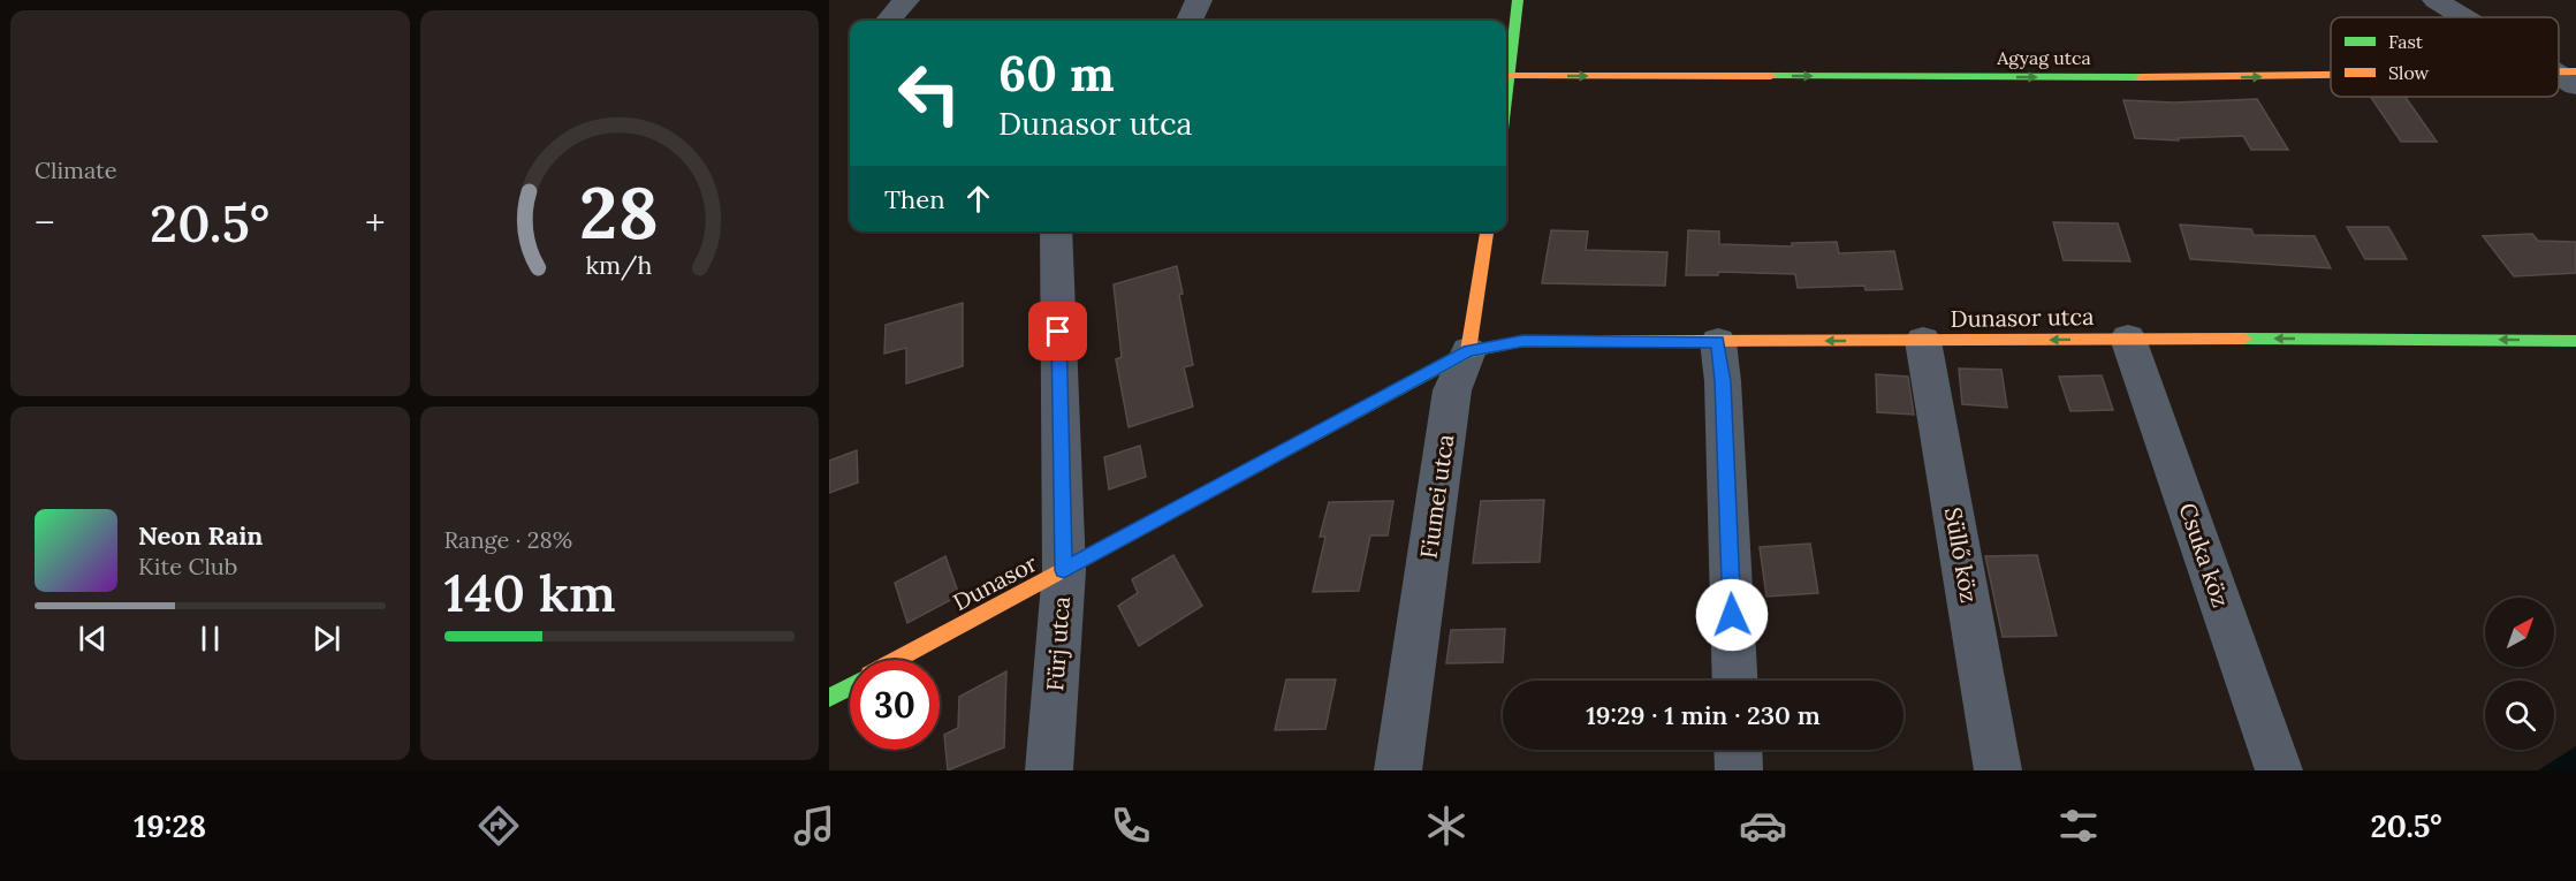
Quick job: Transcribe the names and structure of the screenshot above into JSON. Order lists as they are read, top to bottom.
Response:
{
  "streets": {
    "street": [
      "Agyag utca",
      "Dunasor utca",
      "Fiumei utca",
      "Süllő köz",
      "Csuka köz",
      "Dunasor",
      "Fürj utca"
    ]
  },
  "crossings": [
    ["Dunasor utca", "Fiumei utca"],
    ["Dunasor utca", "Süllő köz"],
    ["Dunasor utca", "Csuka köz"],
    ["Dunasor utca", "Dunasor"],
    ["Fiumei utca", "Dunasor"],
    ["Dunasor", "Fürj utca"]
  ],
  "one_way": ["Agyag utca", "Dunasor utca"],
  "legend": ["Fast", "Slow"],
  "north": "top right",
  "page": {
    "tile": [
      "Climate",
      ["Range · 28%", "140 km"]
    ],
    "turn": ["60 m", "Dunasor utca"],
    "then": "Then",
    "heat": ["−", "20.5°", "+"],
    "song": ["Neon Rain", "Kite Club"],
    "limit": "30",
    "trip": "19:29 · 1 min · 230 m",
    "tabs": ["19:28", "20.5°"],
    "gauge": ["28", "km/h"]
  }
}
